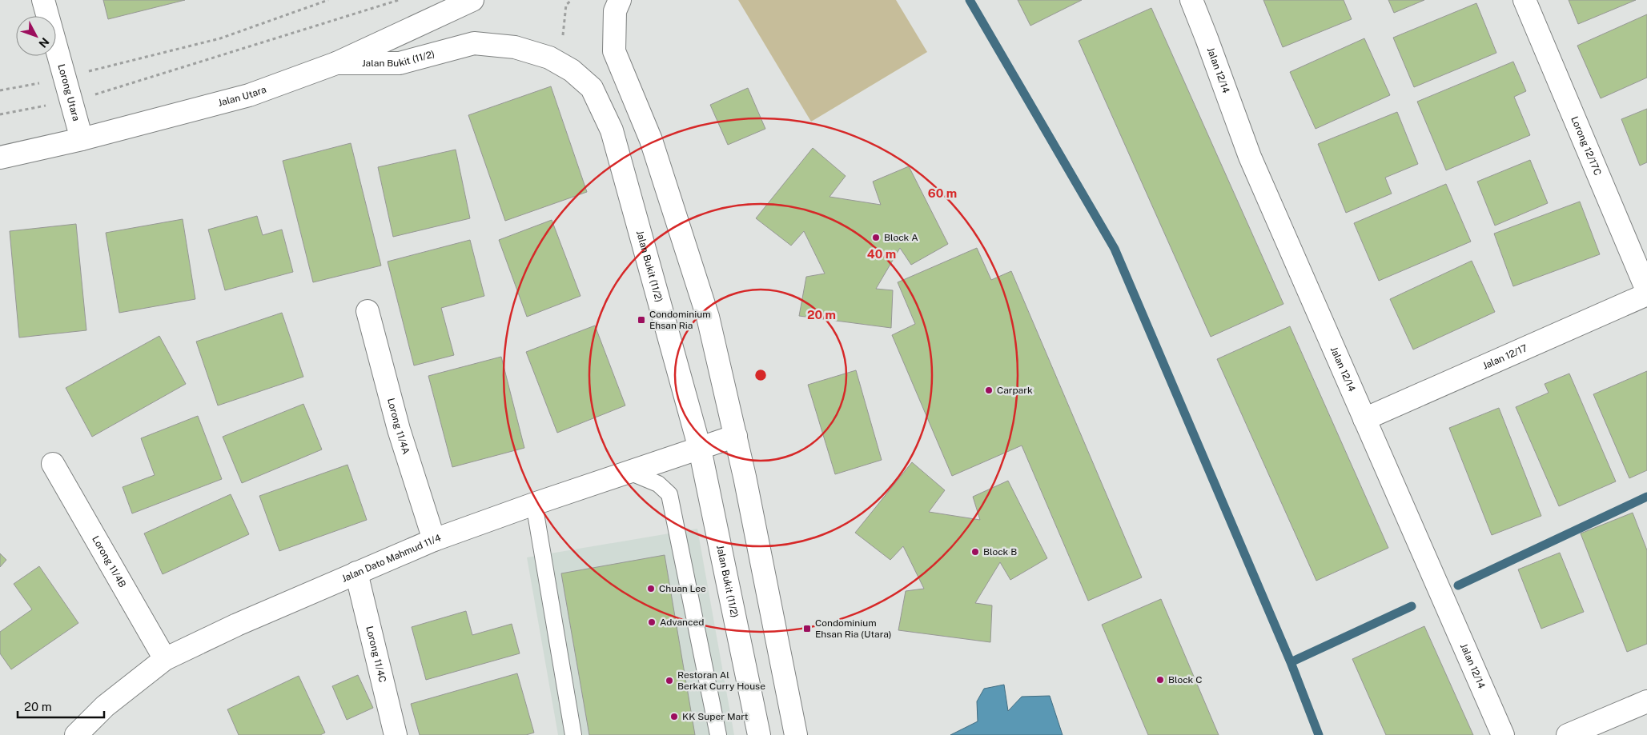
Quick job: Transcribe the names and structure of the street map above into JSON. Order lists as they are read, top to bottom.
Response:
{
  "streets": {
    "street": [
      "Jalan Bukit (11/2)",
      "Jalan 12/14",
      "Lorong Utara",
      "Jalan Utara",
      "Lorong 12/17C",
      "Jalan 12/17",
      "Lorong 11/4A",
      "Jalan Dato Mahmud 11/4",
      "Lorong 11/4B",
      "Lorong 11/4C"
    ]
  },
  "crossings": [
    ["Jalan Bukit (11/2)", "Jalan Utara"],
    ["Jalan Bukit (11/2)", "Jalan Dato Mahmud 11/4"],
    ["Jalan 12/14", "Jalan 12/17"],
    ["Lorong Utara", "Jalan Utara"],
    ["Lorong 11/4A", "Jalan Dato Mahmud 11/4"],
    ["Jalan Dato Mahmud 11/4", "Lorong 11/4B"],
    ["Jalan Dato Mahmud 11/4", "Lorong 11/4C"]
  ],
  "places": {
    "other": [
      "Block A",
      "Carpark",
      "Block B",
      "Chuan Lee",
      "Advanced",
      "Block C",
      "Restoran Al Berkat Curry House",
      "KK Super Mart"
    ],
    "transit": ["Condominium Ehsan Ria", "Condominium Ehsan Ria (Utara)"]
  },
  "scale_bar": "20 m",
  "north": "bottom right",
  "rings": ["60 m", "40 m", "20 m"]
}
